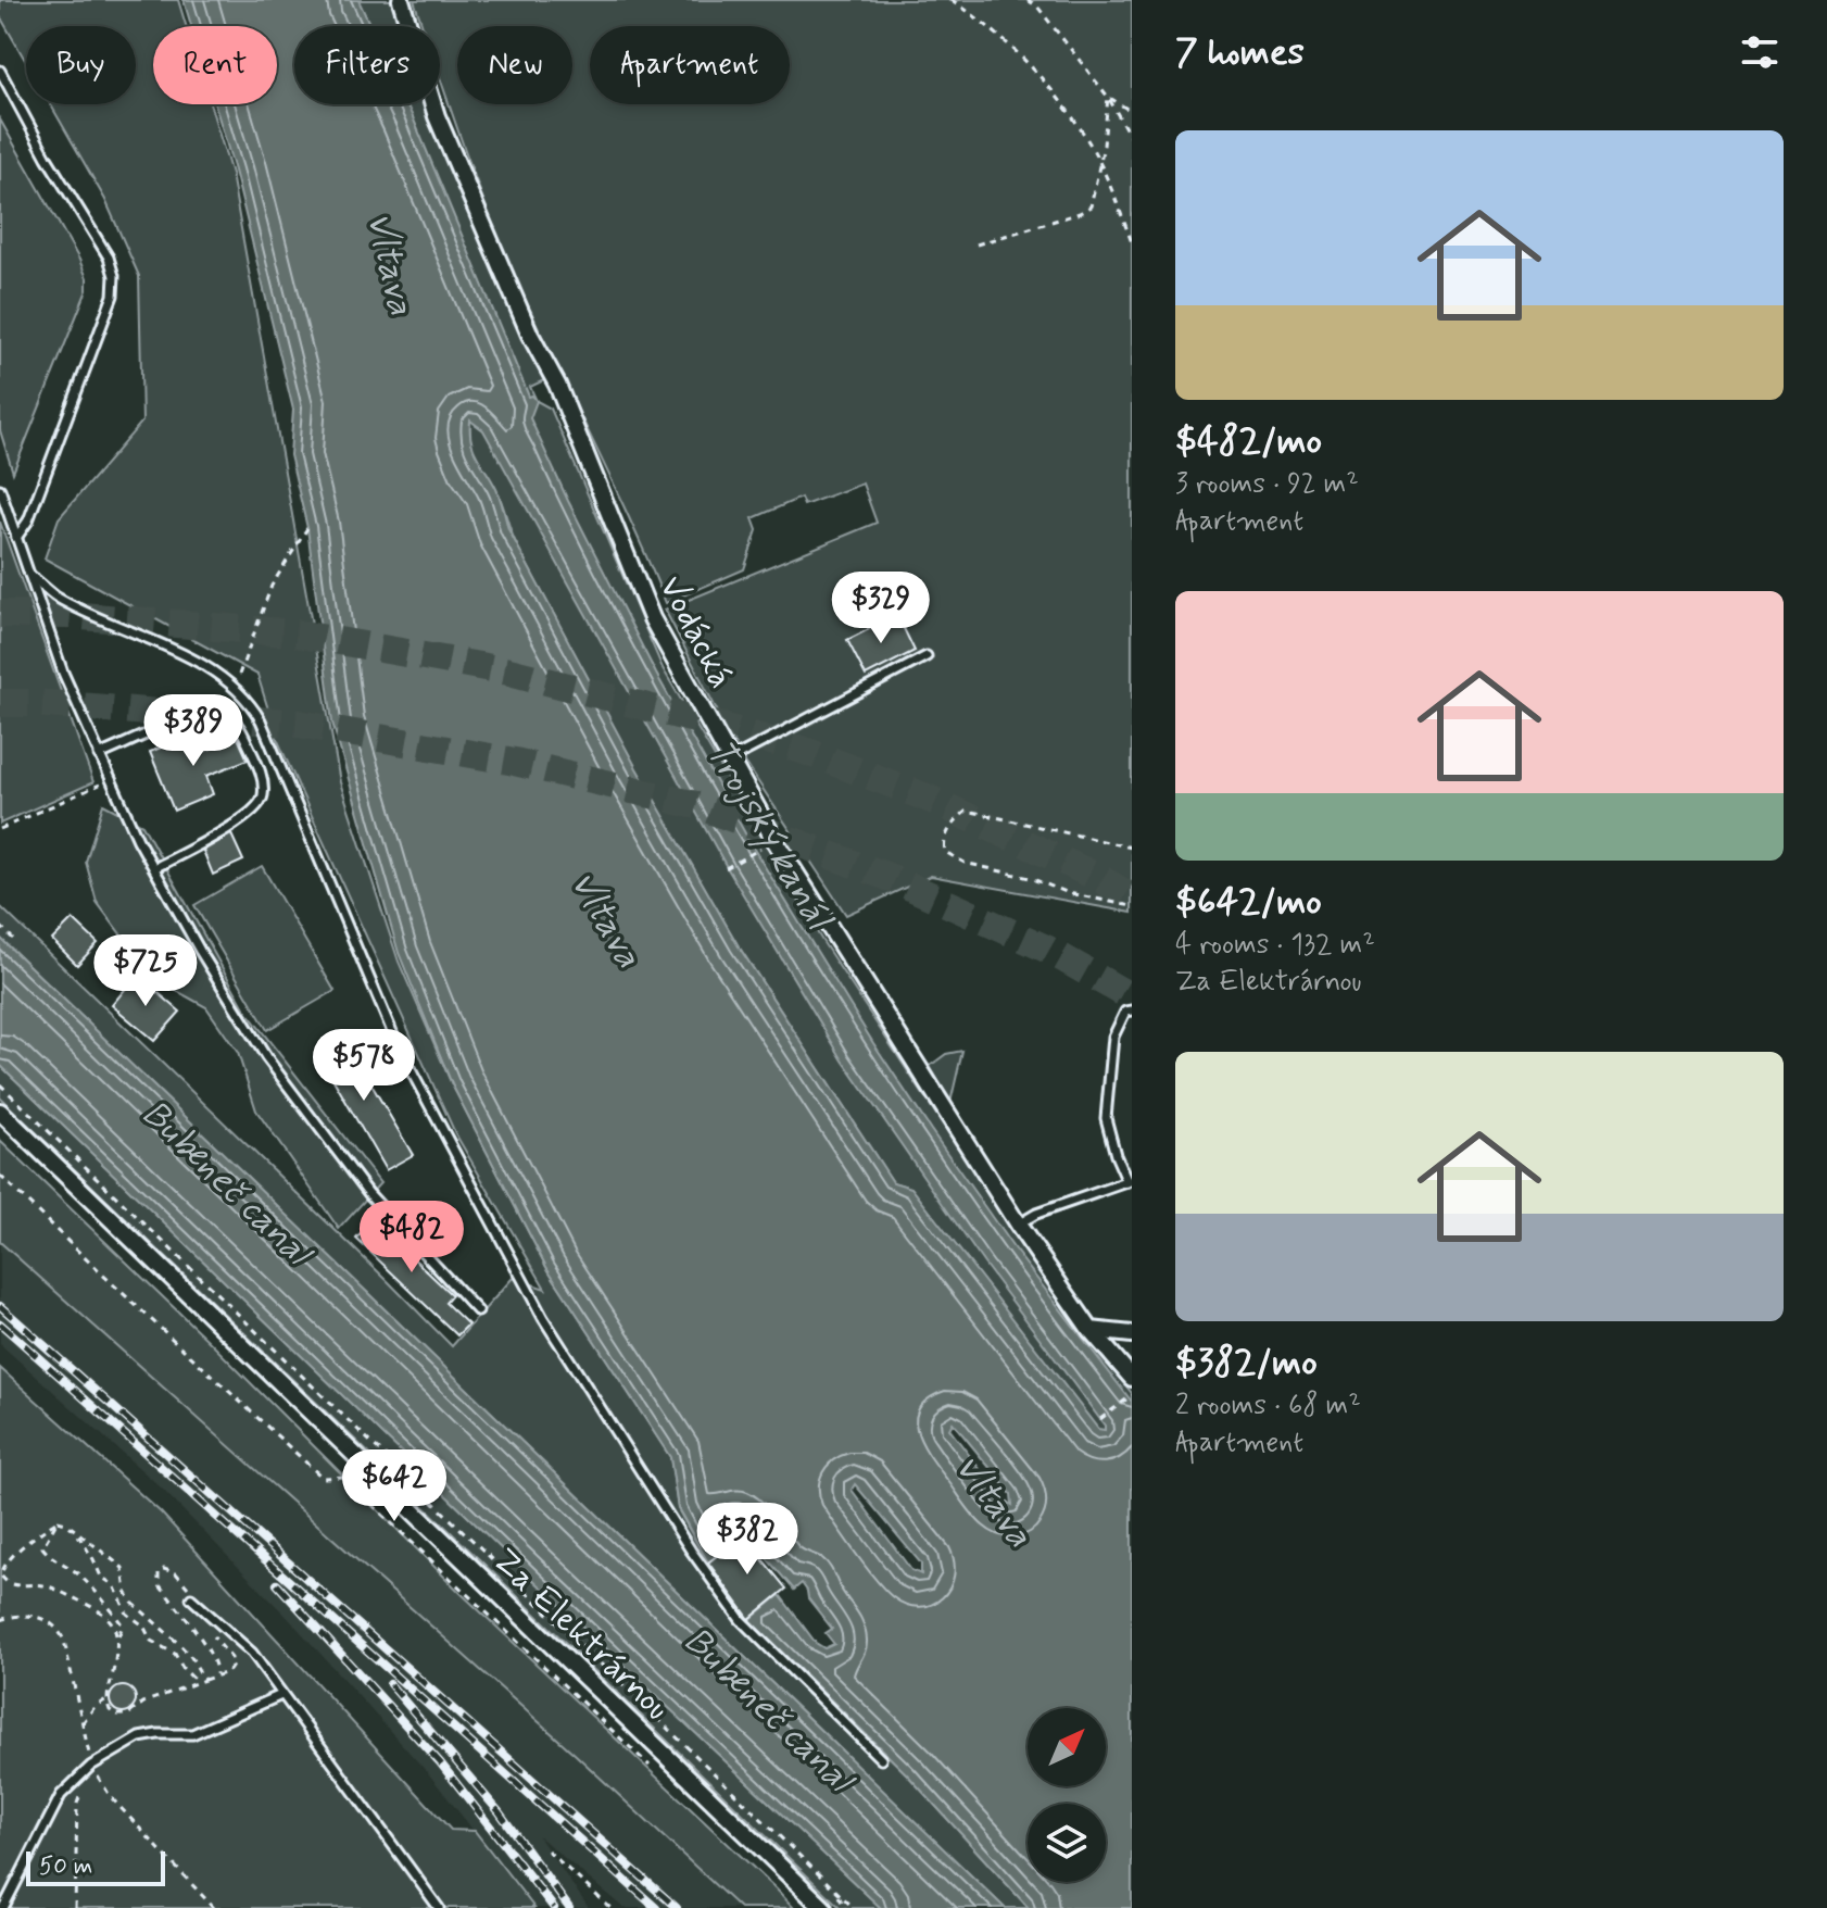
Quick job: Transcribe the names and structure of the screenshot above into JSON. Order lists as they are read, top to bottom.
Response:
{
  "streets": {
    "street": ["Vodácká", "Za Elektrárnou"]
  },
  "water": ["Vltava", "Trojský kanál", "Bubeneč canal"],
  "scale_bar": "50 m",
  "north": "top right",
  "page": {
    "heading": "7 homes",
    "chip": [
      "Buy",
      "Rent",
      "Filters",
      "New",
      "Apartment"
    ],
    "list": [
      {
        "name": "$482/mo",
        "note": "3 rooms · 92 m² · Apartment"
      },
      {
        "name": "$642/mo",
        "note": "4 rooms · 132 m² · Za Elektrárnou"
      },
      {
        "name": "$382/mo",
        "note": "2 rooms · 68 m² · Apartment"
      }
    ],
    "price": [
      "$329",
      "$389",
      "$725",
      "$578",
      "$482",
      "$642",
      "$382"
    ],
    "scale": "50 m"
  }
}
